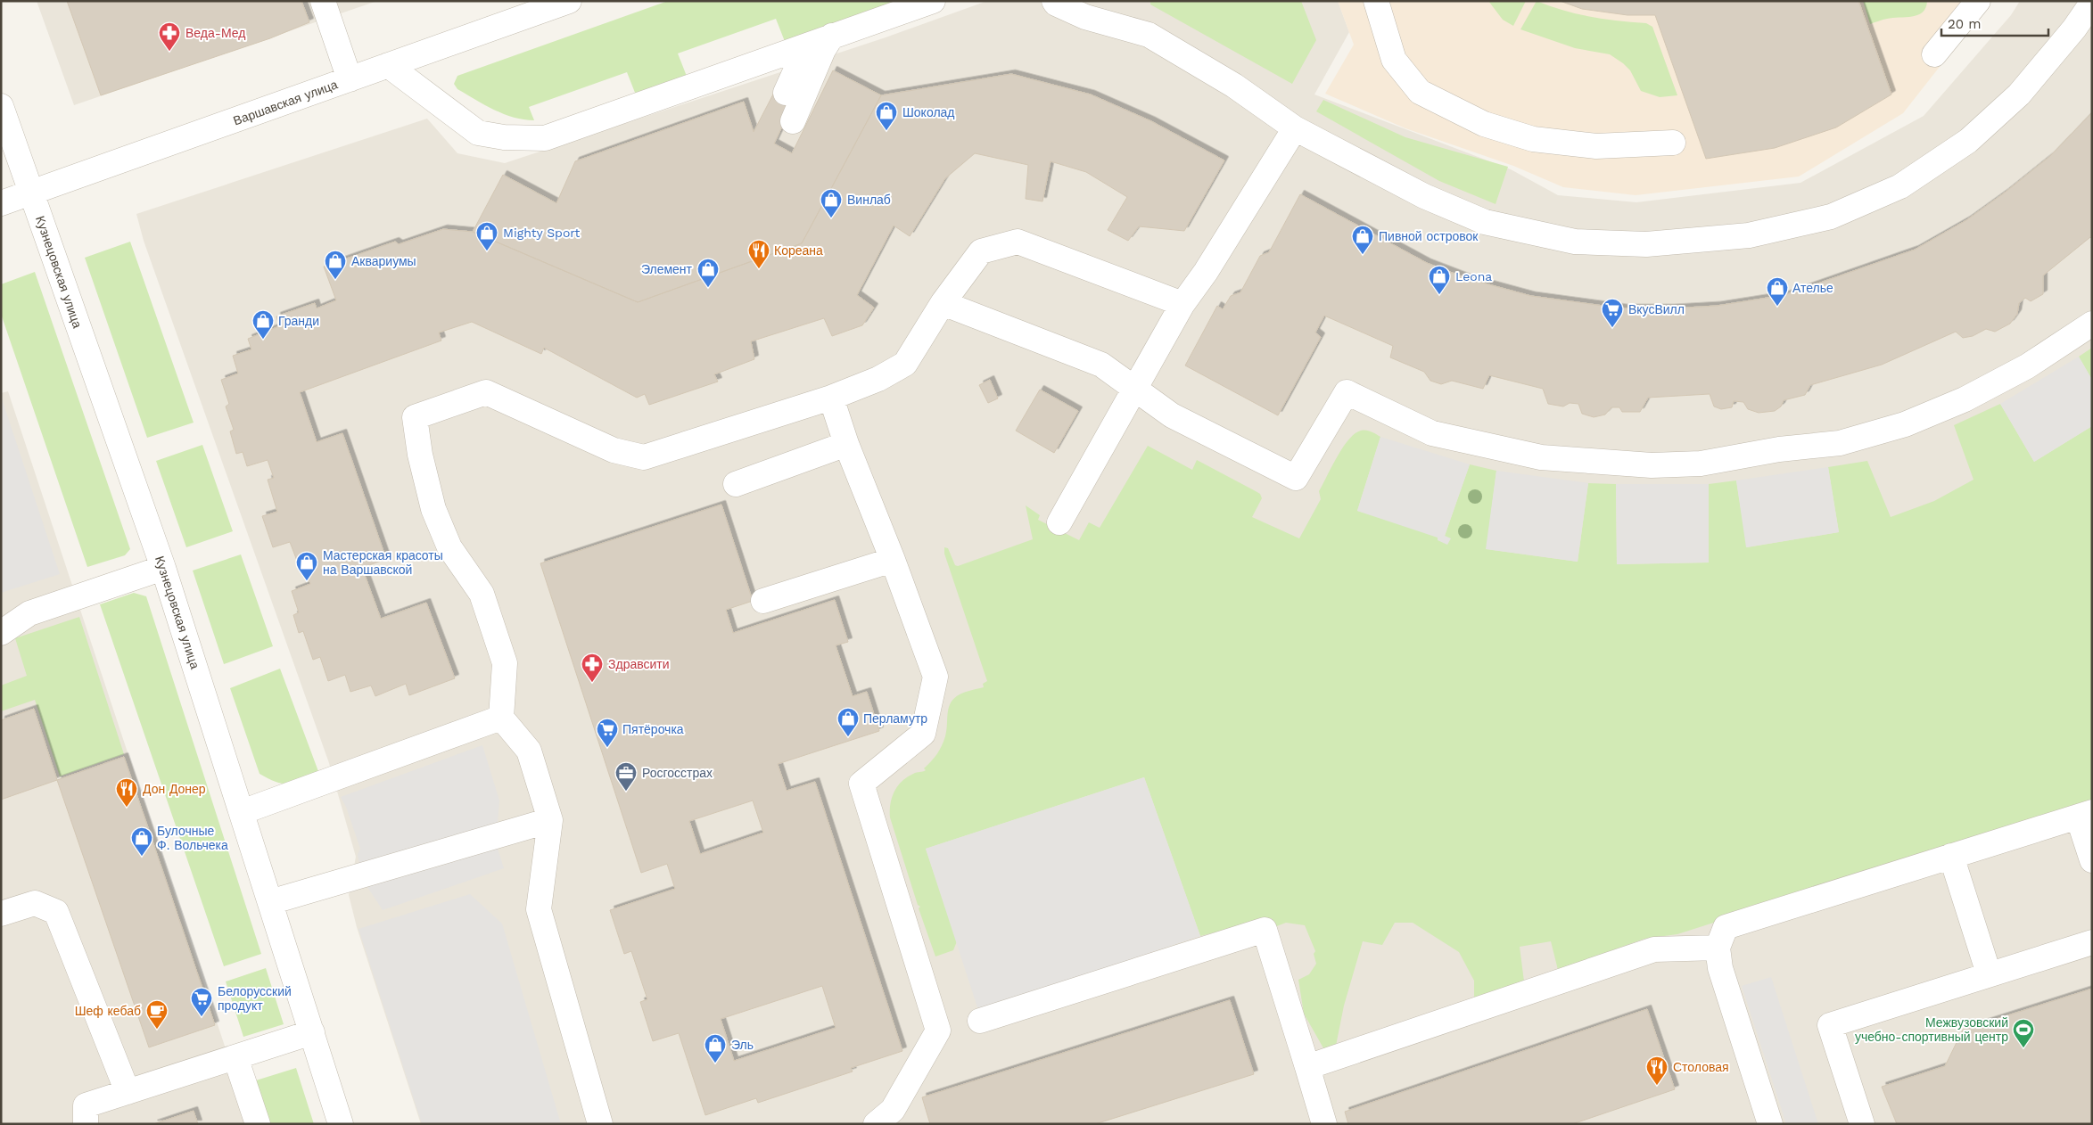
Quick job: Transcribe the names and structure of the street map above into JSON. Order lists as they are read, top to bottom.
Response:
{
  "streets": {
    "street": ["Варшавская улица", "Кузнецовская улица"]
  },
  "crossings": [
    ["Варшавская улица", "Кузнецовская улица"]
  ],
  "places": {
    "pharmacy": ["Веда-Мед", "Здравсити"],
    "shop": [
      "Шоколад",
      "Винлаб",
      "Mighty Sport",
      "Пивной островок",
      "Аквариумы",
      "Элемент",
      "Leona",
      "Ателье",
      "Гранди",
      "Мастерская красоты на Варшавской",
      "Перламутр",
      "Булочные Ф. Вольчека",
      "Эль"
    ],
    "restaurant": ["Кореана", "Дон Донер", "Столовая"],
    "supermarket": ["ВкусВилл", "Пятёрочка", "Белорусский продукт"],
    "office": ["Росгосстрах"],
    "cafe": ["Шеф кебаб"],
    "sports": ["Межвузовский учебно-спортивный центр"]
  },
  "scale_bar": "20 m"
}
